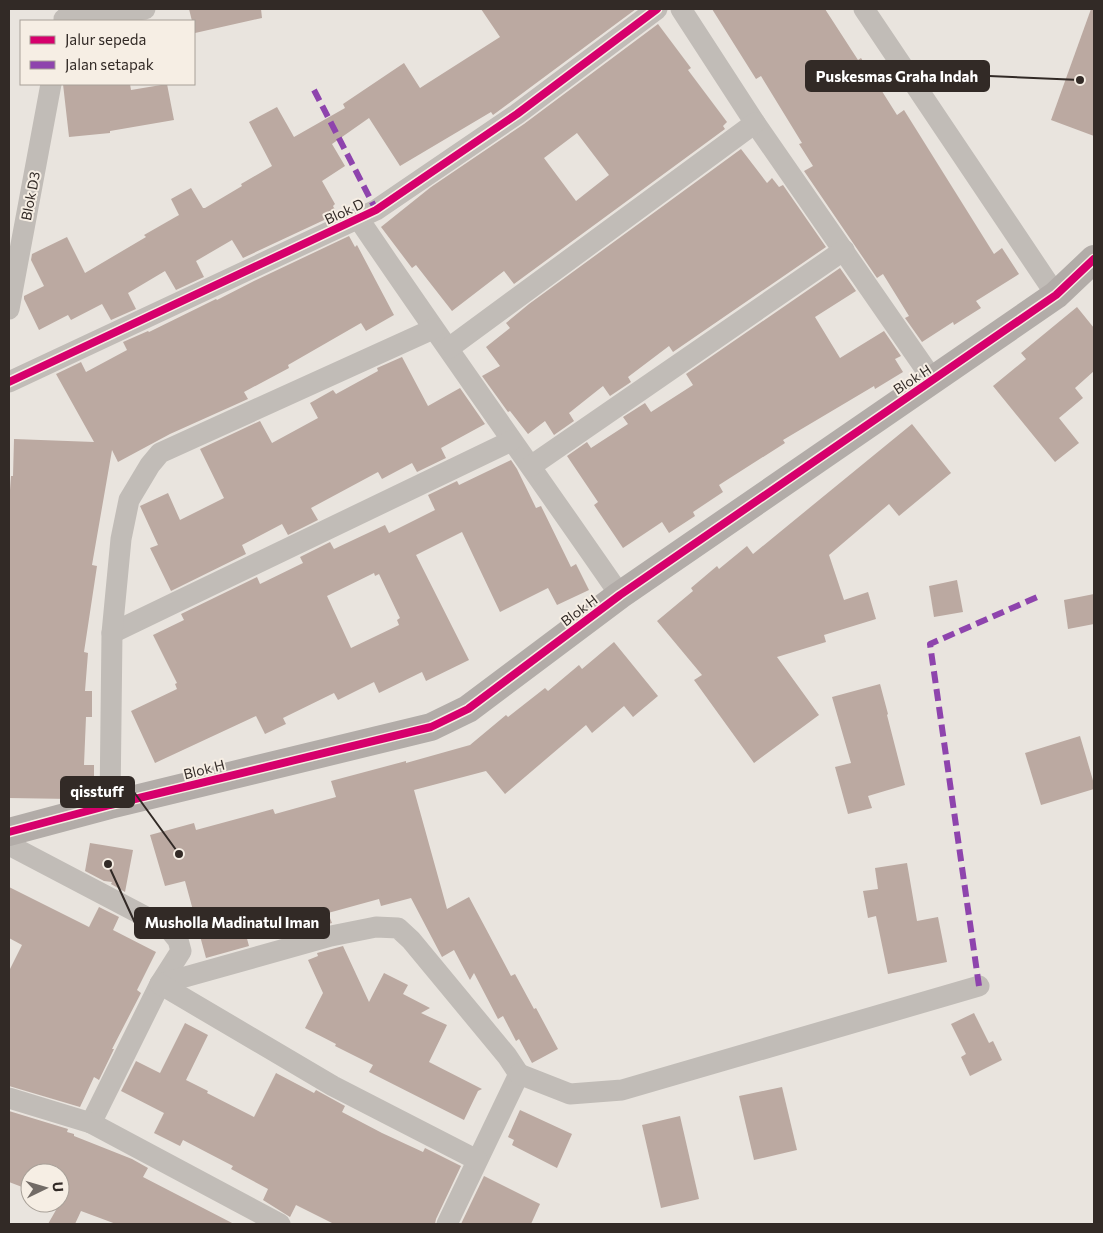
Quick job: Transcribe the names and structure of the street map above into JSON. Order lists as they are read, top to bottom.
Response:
{
  "streets": {
    "street": ["Blok D3", "Blok D", "Blok H"]
  },
  "places": ["Puskesmas Graha Indah", "qisstuff", "Musholla Madinatul Iman"],
  "legend": ["Jalur sepeda", "Jalan setapak"],
  "north": "right"
}
